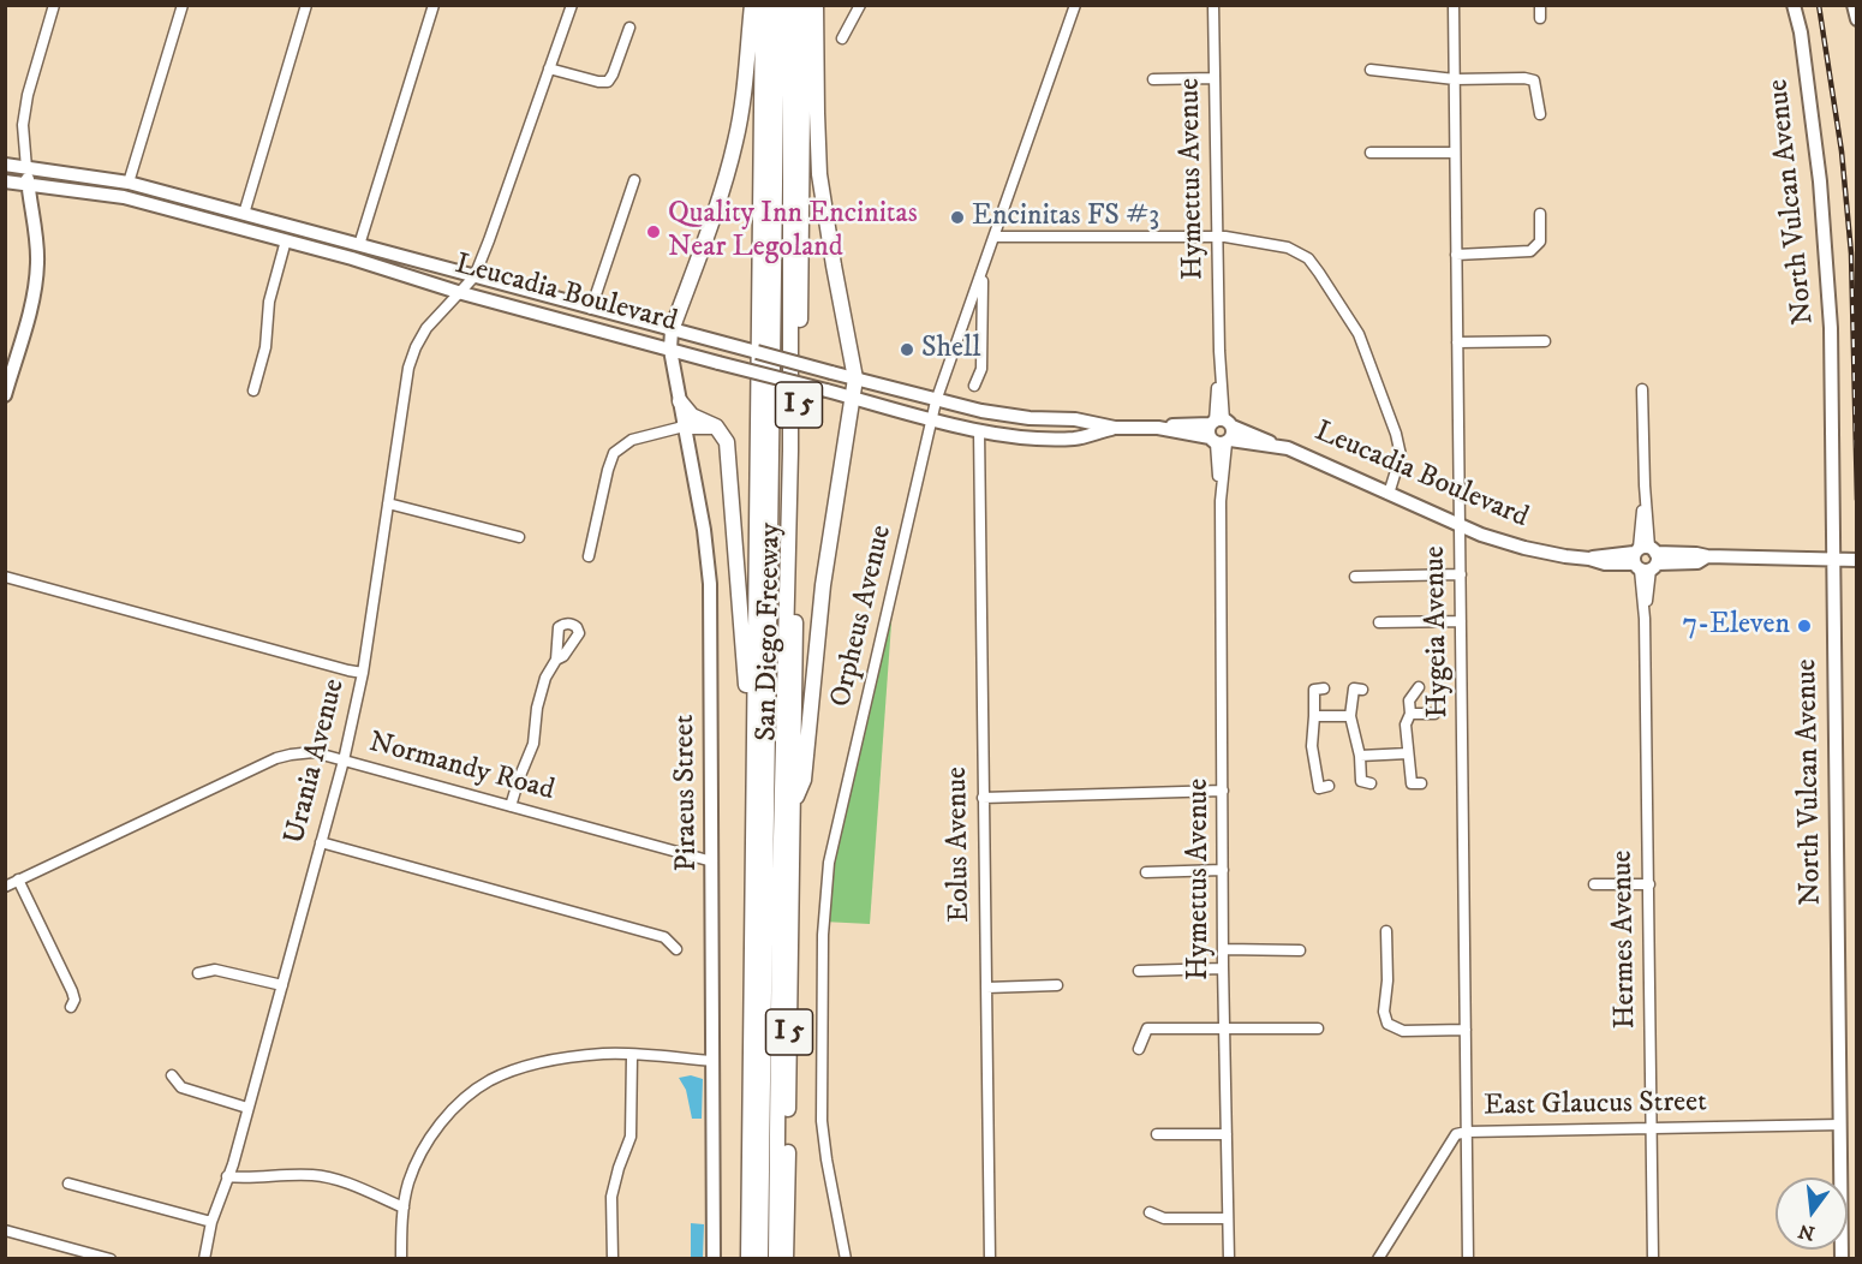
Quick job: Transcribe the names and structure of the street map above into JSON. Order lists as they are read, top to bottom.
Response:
{
  "streets": {
    "highway": ["I 5", "San Diego Freeway"],
    "main road": ["North Vulcan Avenue", "Leucadia Boulevard", "Piraeus Street"],
    "street": [
      "Hymettus Avenue",
      "Orpheus Avenue",
      "Hygeia Avenue",
      "Urania Avenue",
      "Normandy Road",
      "Eolus Avenue",
      "Hermes Avenue",
      "East Glaucus Street"
    ]
  },
  "crossings": [
    ["Hymettus Avenue", "Leucadia Boulevard"],
    ["North Vulcan Avenue", "Leucadia Boulevard"],
    ["North Vulcan Avenue", "East Glaucus Street"],
    ["Leucadia Boulevard", "Orpheus Avenue"],
    ["Leucadia Boulevard", "Hygeia Avenue"],
    ["Leucadia Boulevard", "Urania Avenue"],
    ["Leucadia Boulevard", "Piraeus Street"],
    ["Leucadia Boulevard", "Eolus Avenue"],
    ["Leucadia Boulevard", "Hermes Avenue"],
    ["Hygeia Avenue", "East Glaucus Street"],
    ["Urania Avenue", "Normandy Road"],
    ["Normandy Road", "Piraeus Street"],
    ["Hermes Avenue", "East Glaucus Street"]
  ],
  "places": [
    "Encinitas FS #3",
    "Quality Inn Encinitas Near Legoland",
    "Shell",
    "7-Eleven"
  ],
  "north": "bottom"
}
